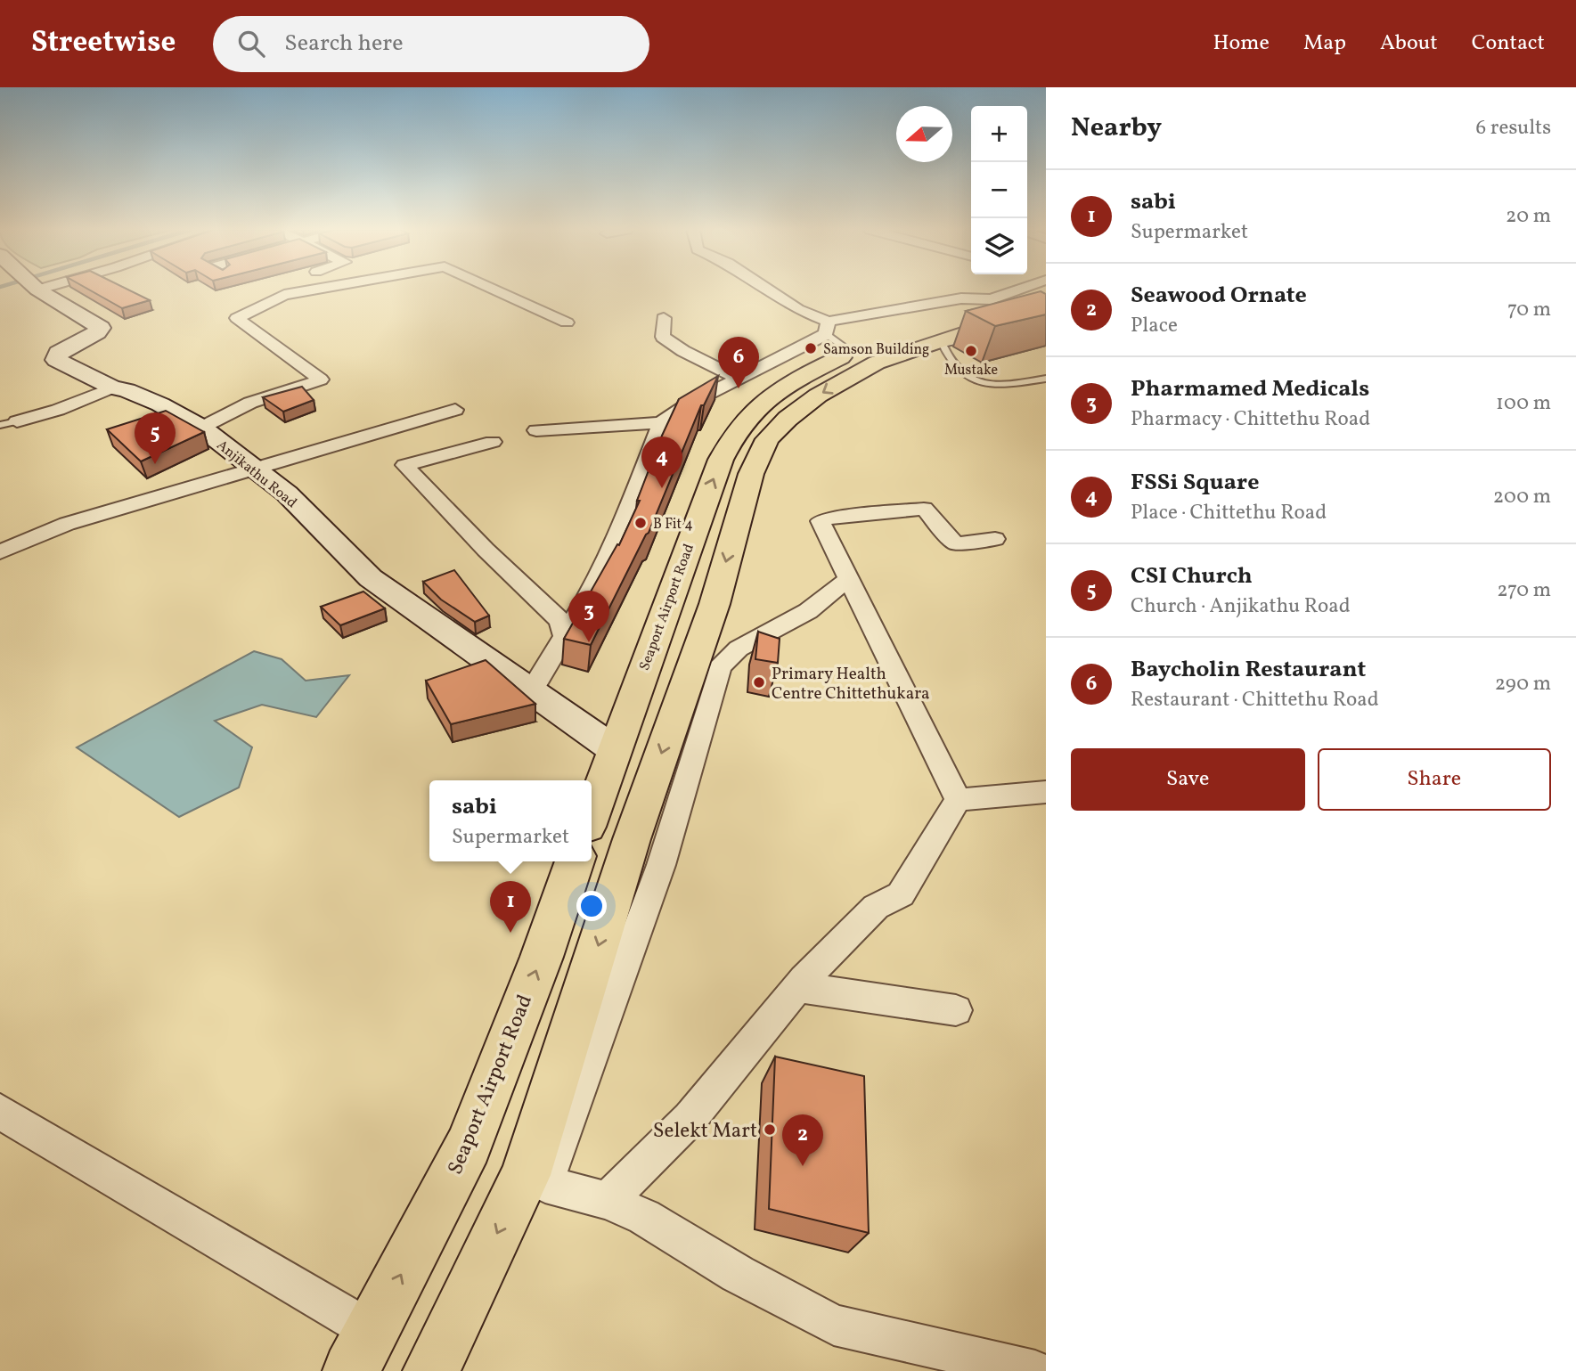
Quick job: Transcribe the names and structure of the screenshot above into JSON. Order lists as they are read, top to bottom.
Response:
{
  "streets": {
    "main road": ["Seaport Airport Road"],
    "street": ["Anjikathu Road"]
  },
  "crossings": [
    ["Anjikathu Road", "Seaport Airport Road"]
  ],
  "places": [
    "Samson Building",
    "Mustake",
    "B Fit 4",
    "Primary Health Centre Chittethukara",
    "Selekt Mart"
  ],
  "north": "left",
  "page": {
    "header": "Streetwise",
    "search": "Search here",
    "nav": [
      "Home",
      "Map",
      "About",
      "Contact"
    ],
    "heading": ["Nearby", "6 results"],
    "map_buttons": ["+", "−"],
    "list": [
      {
        "mark": "1",
        "name": "sabi",
        "note": "Supermarket",
        "value": "20 m"
      },
      {
        "mark": "2",
        "name": "Seawood Ornate",
        "note": "Place",
        "value": "70 m"
      },
      {
        "mark": "3",
        "name": "Pharmamed Medicals",
        "note": "Pharmacy · Chittethu Road",
        "value": "100 m"
      },
      {
        "mark": "4",
        "name": "FSSi Square",
        "note": "Place · Chittethu Road",
        "value": "200 m"
      },
      {
        "mark": "5",
        "name": "CSI Church",
        "note": "Church · Anjikathu Road",
        "value": "270 m"
      },
      {
        "mark": "6",
        "name": "Baycholin Restaurant",
        "note": "Restaurant · Chittethu Road",
        "value": "290 m"
      }
    ],
    "pins": [
      "6",
      "5",
      "4",
      "3",
      "1",
      "2"
    ],
    "buttons": ["Save", "Share"],
    "popup": ["sabi", "Supermarket"]
  }
}
